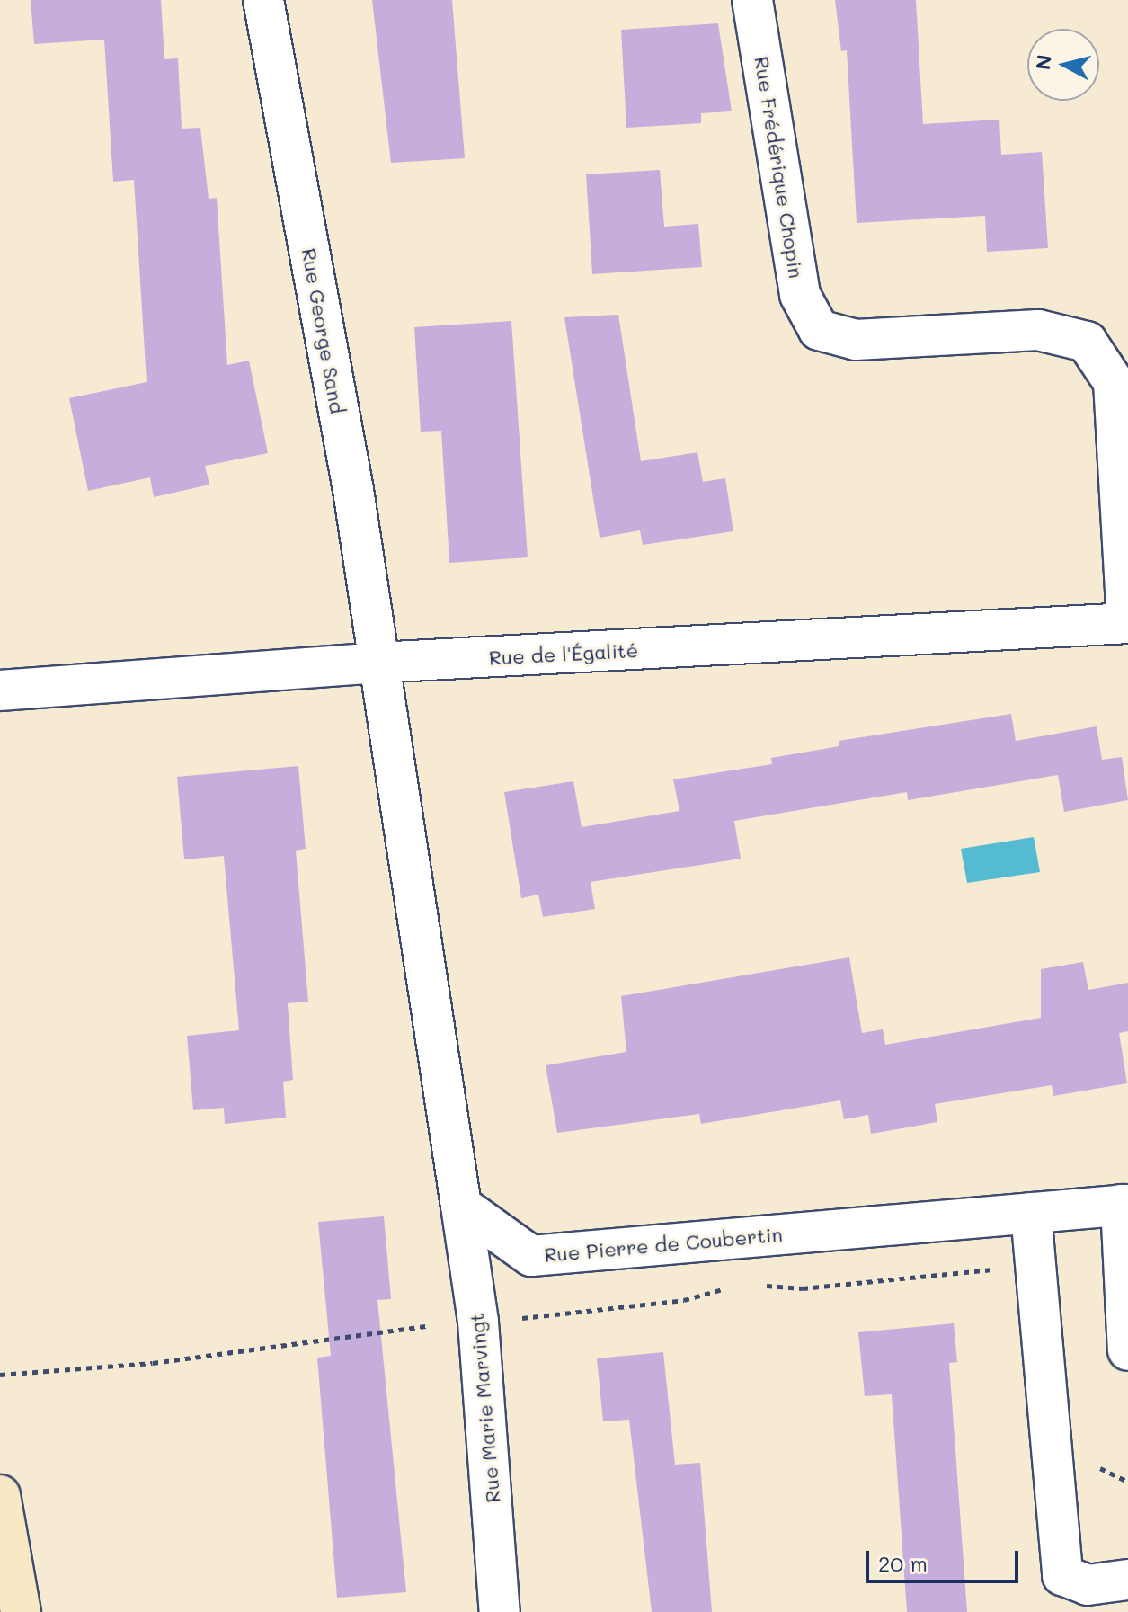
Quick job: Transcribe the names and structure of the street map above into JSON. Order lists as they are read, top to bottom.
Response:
{
  "streets": {
    "street": [
      "Rue Frédérique Chopin",
      "Rue George Sand",
      "Rue de l'Égalité",
      "Rue Pierre de Coubertin",
      "Rue Marie Marvingt"
    ]
  },
  "crossings": [
    ["Rue Frédérique Chopin", "Rue de l'Égalité"],
    ["Rue George Sand", "Rue de l'Égalité"],
    ["Rue Pierre de Coubertin", "Rue Marie Marvingt"]
  ],
  "scale_bar": "20 m",
  "north": "left"
}
